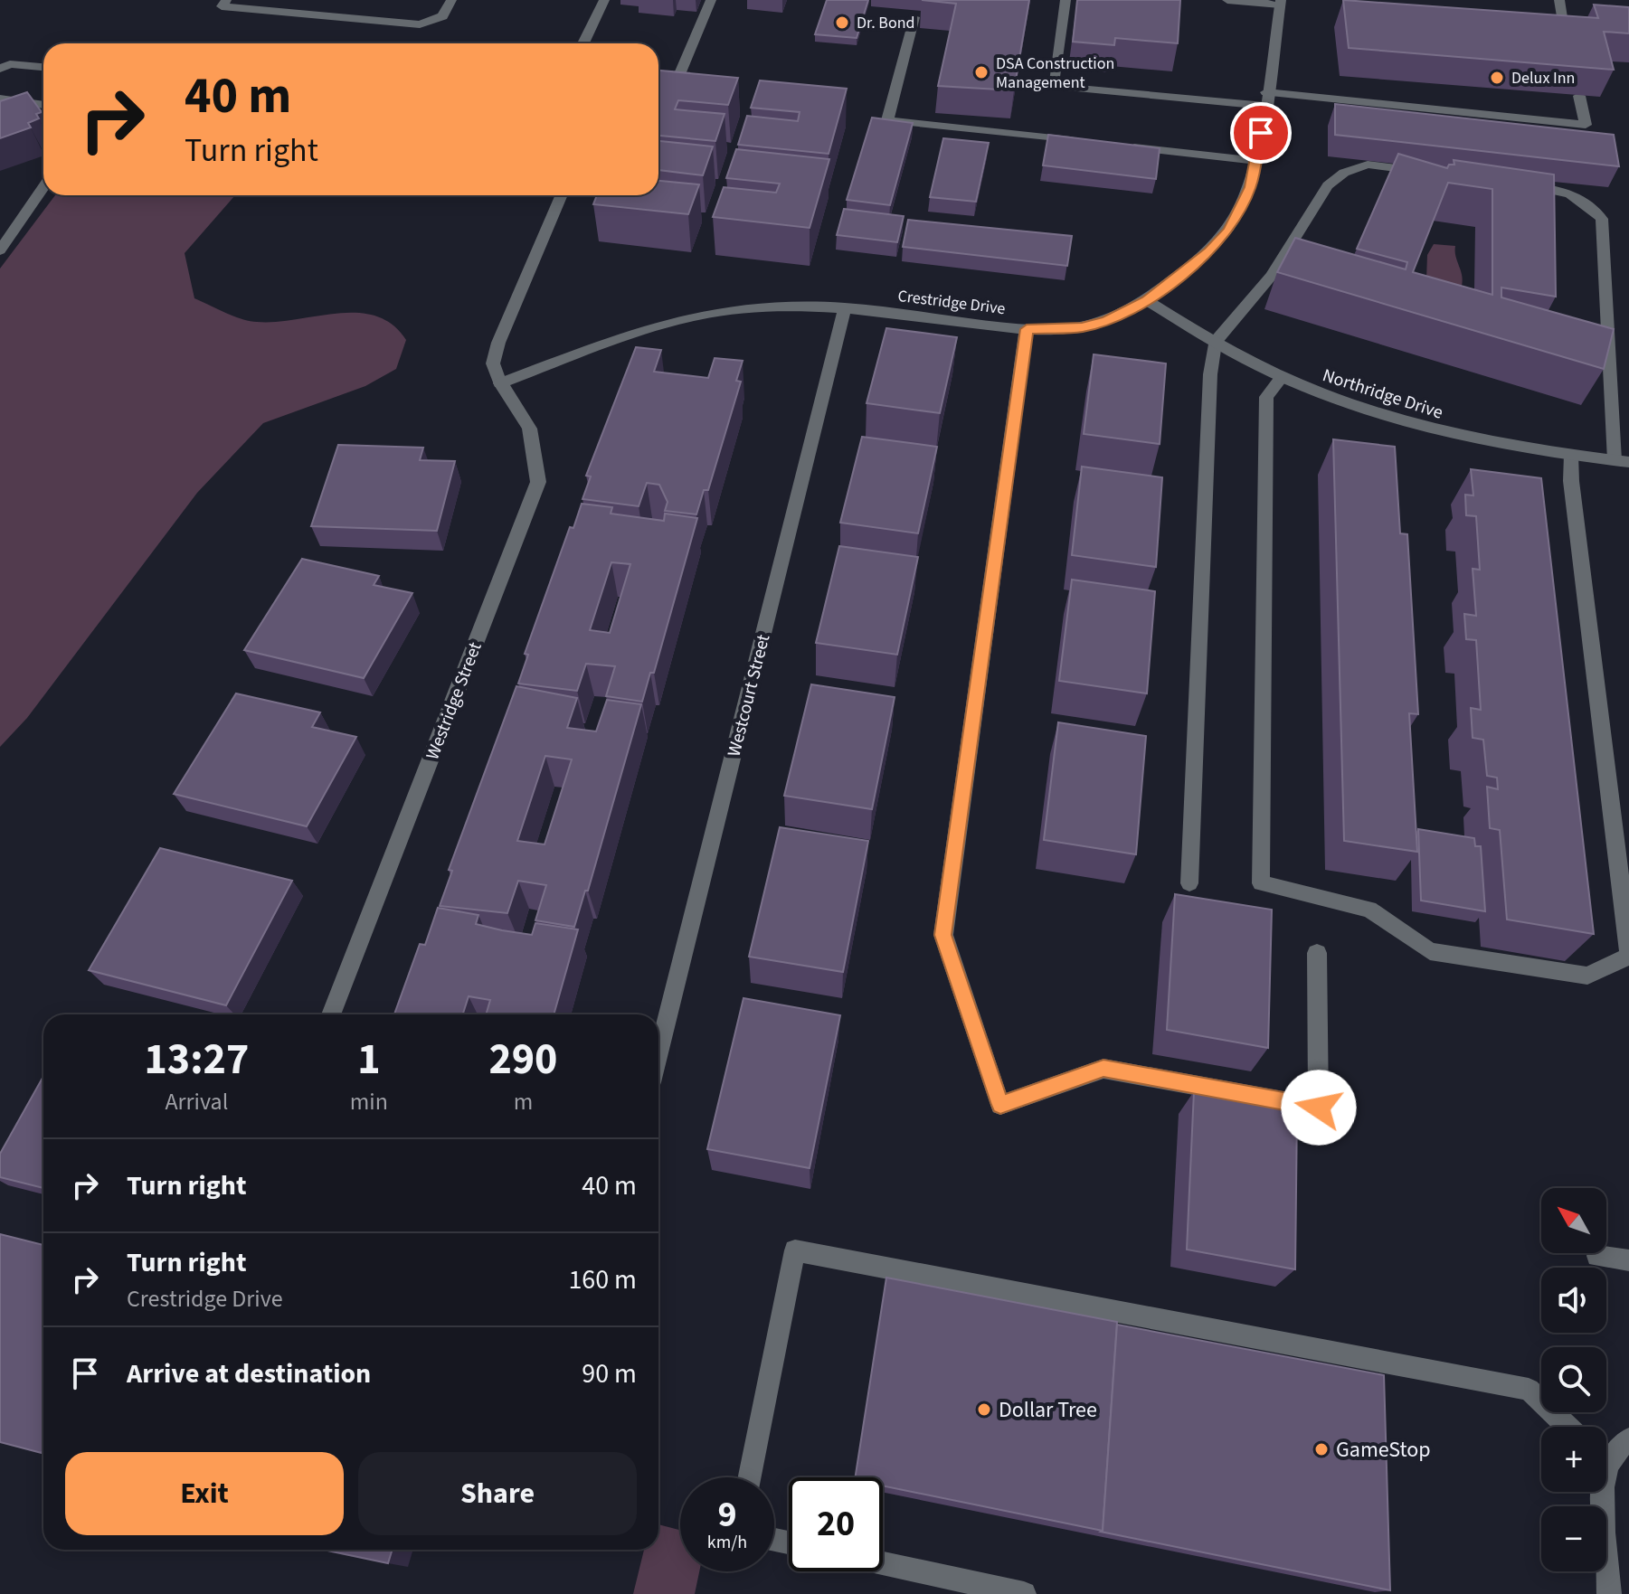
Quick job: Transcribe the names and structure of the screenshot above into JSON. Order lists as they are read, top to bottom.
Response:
{
  "streets": {
    "street": [
      "Crestridge Drive",
      "Northridge Drive",
      "Westcourt Street",
      "Westridge Street"
    ]
  },
  "crossings": [
    ["Crestridge Drive", "Northridge Drive"],
    ["Crestridge Drive", "Westcourt Street"],
    ["Crestridge Drive", "Westridge Street"]
  ],
  "places": [
    "Dr. Bond",
    "DSA Construction Management",
    "Delux Inn",
    "Dollar Tree",
    "GameStop"
  ],
  "north": "top left",
  "page": {
    "turn": ["40 m", "Turn right"],
    "eta": [
      "13:27",
      "Arrival",
      "1",
      "min",
      "290",
      "m"
    ],
    "list": [
      {
        "name": "Turn right",
        "value": "40 m"
      },
      {
        "name": "Turn right",
        "note": "Crestridge Drive",
        "value": "160 m"
      },
      {
        "name": "Arrive at destination",
        "value": "90 m"
      }
    ],
    "map_buttons": ["+", "−"],
    "buttons": ["Exit", "Share"],
    "speed": "9 km/h",
    "limit": "20"
  }
}
